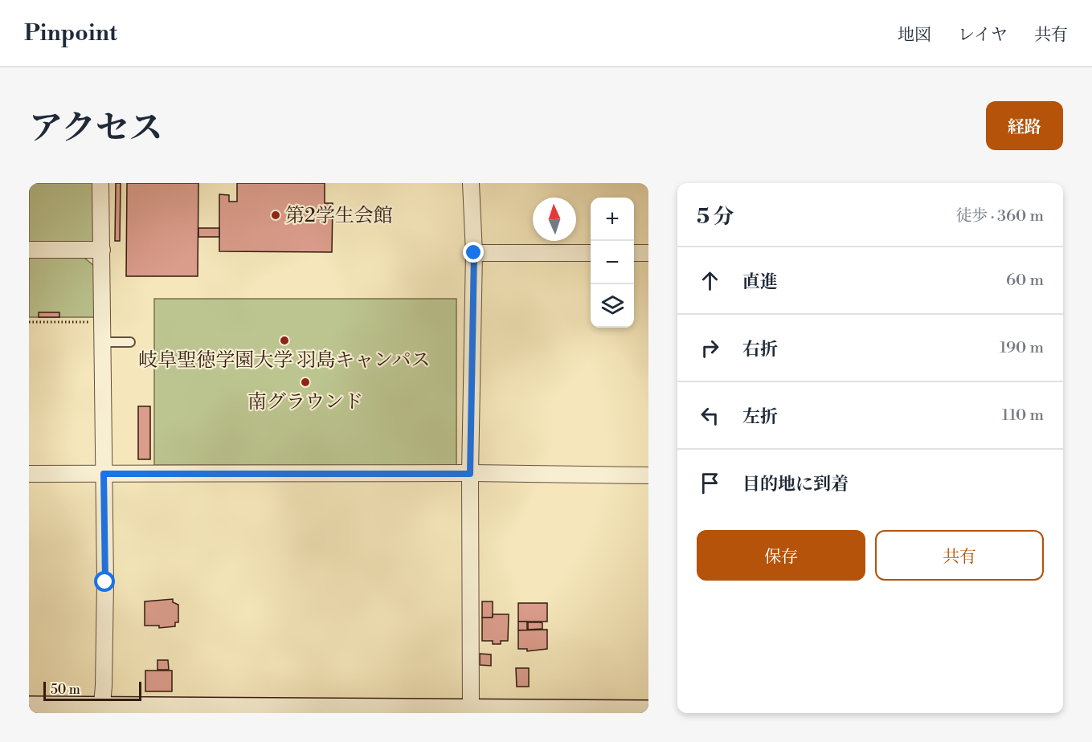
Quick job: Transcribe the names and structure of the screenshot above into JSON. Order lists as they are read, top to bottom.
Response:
{
  "places": ["第2学生会館", "岐阜聖徳学園大学 羽島キャンパス", "南グラウンド"],
  "scale_bar": "50 m",
  "north": "top",
  "page": {
    "header": "Pinpoint",
    "nav": ["地図", "レイヤ", "共有"],
    "title": "アクセス",
    "buttons": [
      "経路",
      ["保存", "共有"]
    ],
    "heading": ["5 分", "徒歩 · 360 m"],
    "map_buttons": ["+", "−"],
    "list": [
      ["直進", "60 m"],
      ["右折", "190 m"],
      ["左折", "110 m"],
      "目的地に到着"
    ],
    "scale": "50 m"
  }
}
